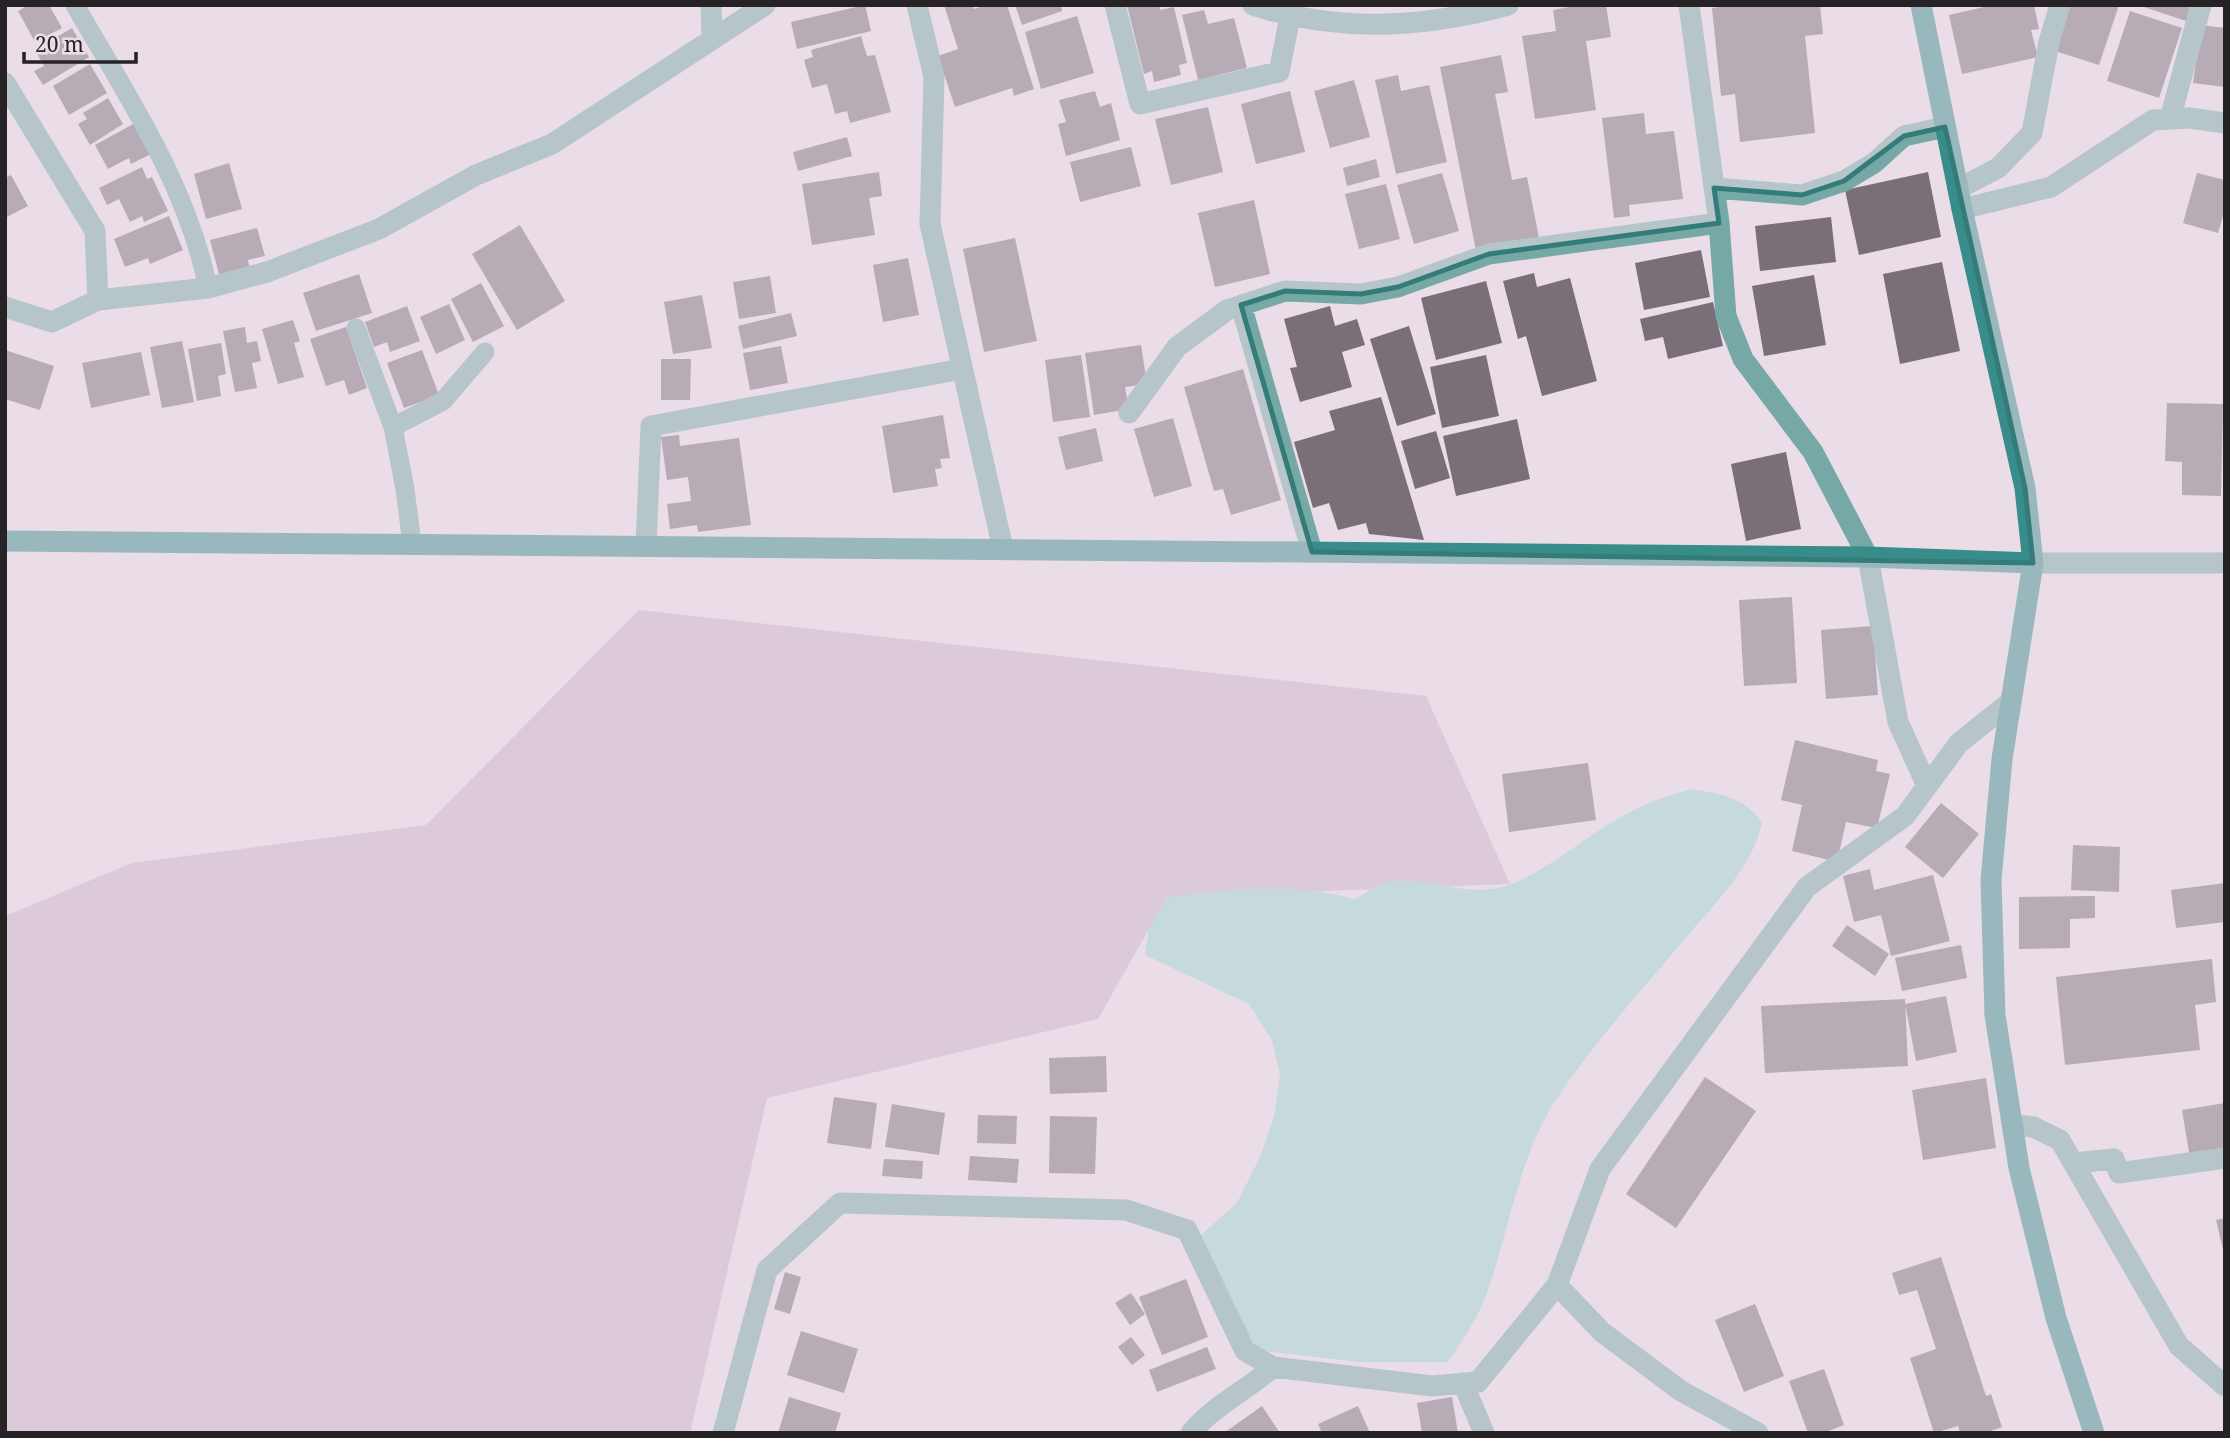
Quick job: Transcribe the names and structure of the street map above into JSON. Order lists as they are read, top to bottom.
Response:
{
  "scale_bar": "20 m"
}
